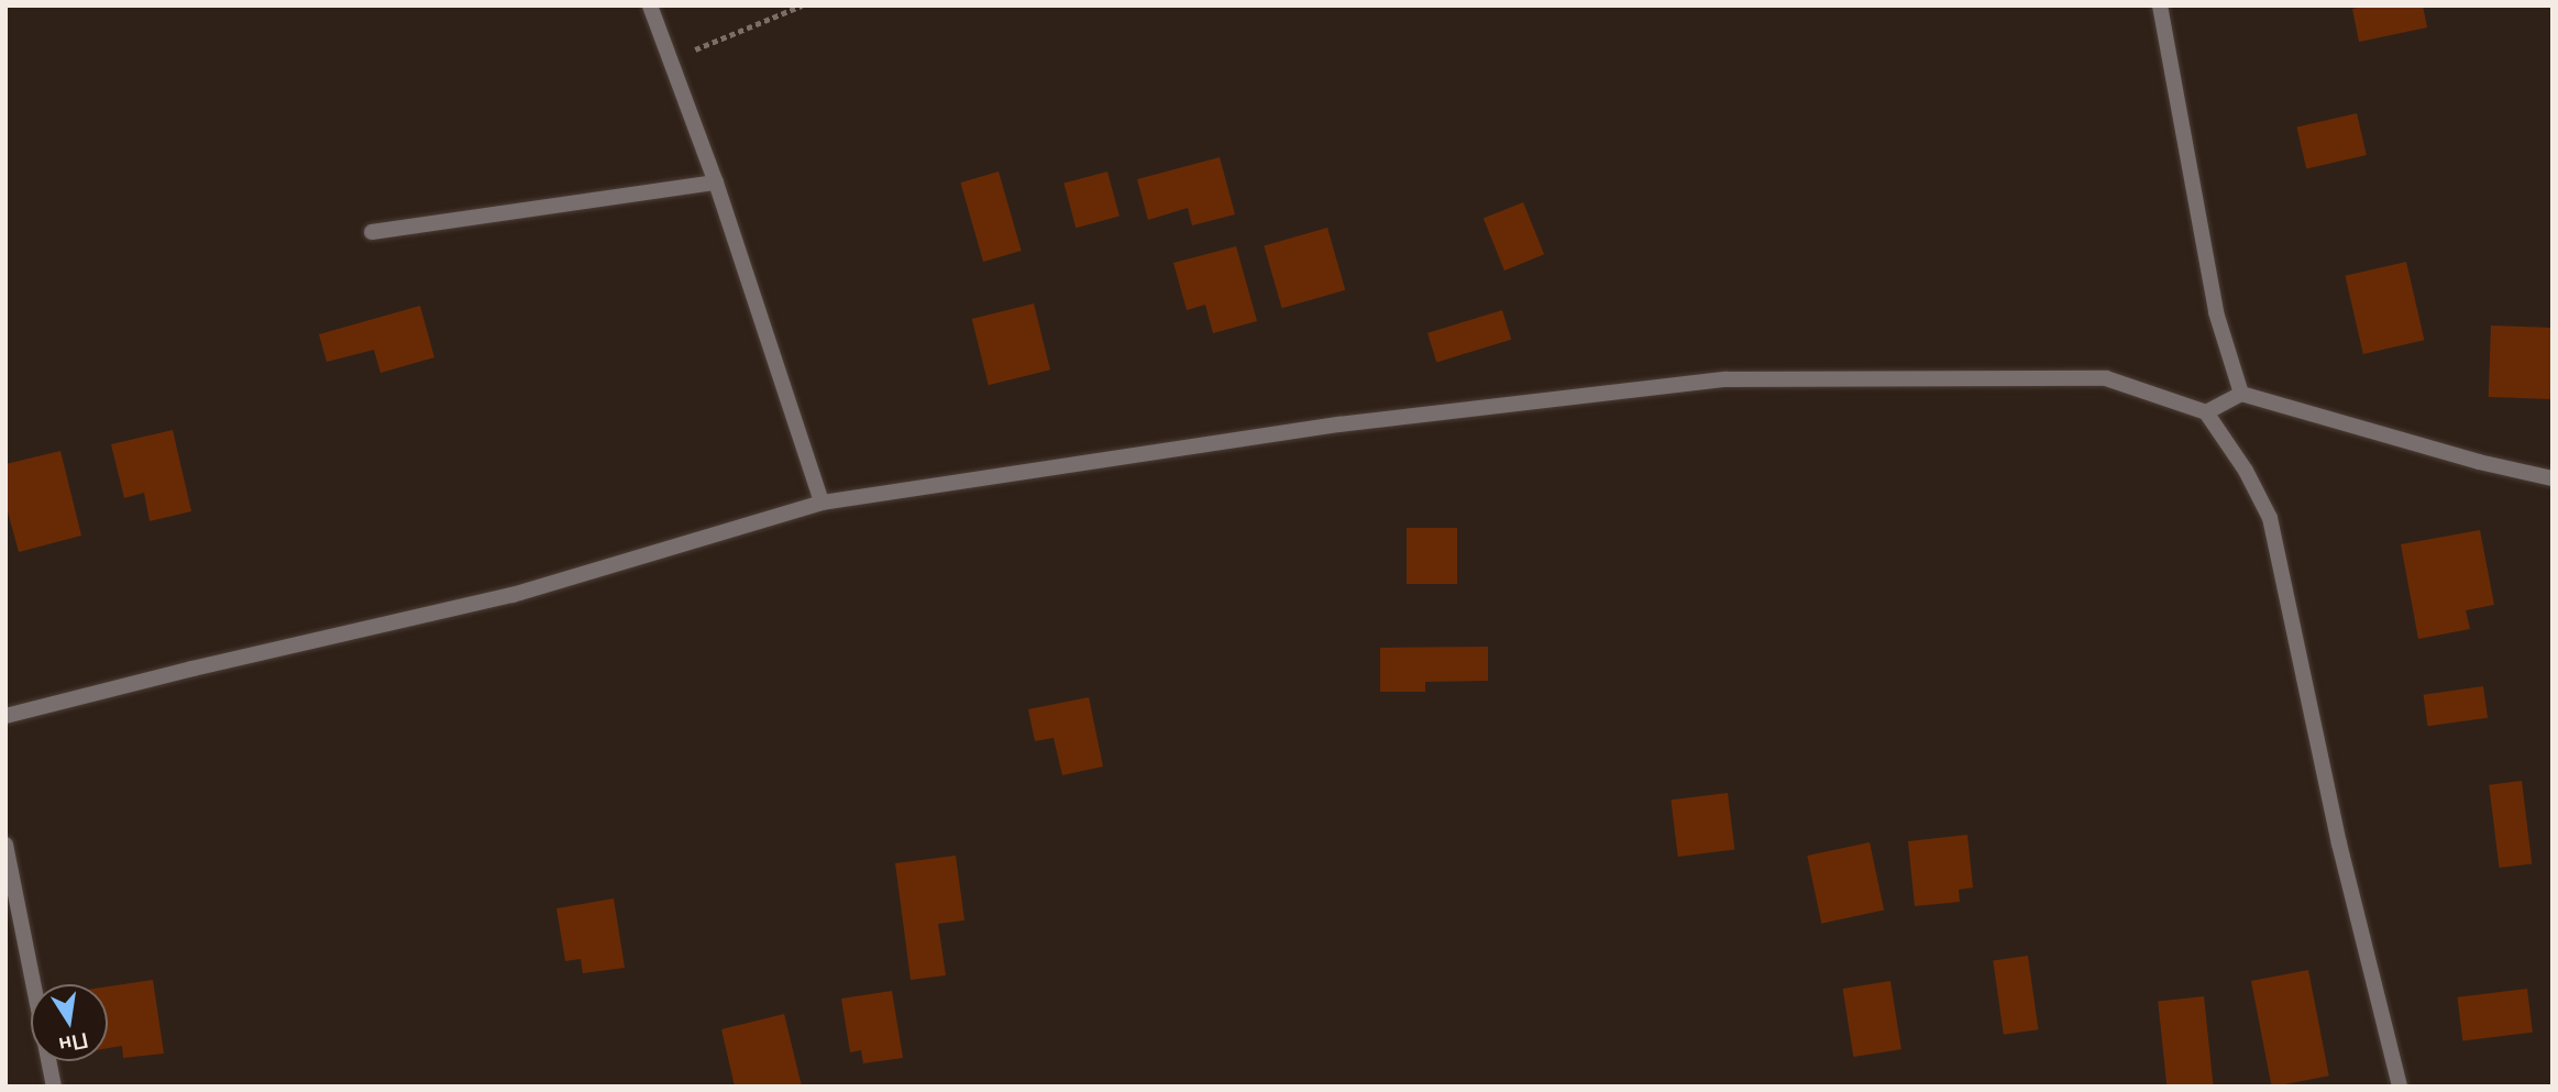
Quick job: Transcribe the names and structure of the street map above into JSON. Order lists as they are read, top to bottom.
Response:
{
  "north": "bottom"
}
